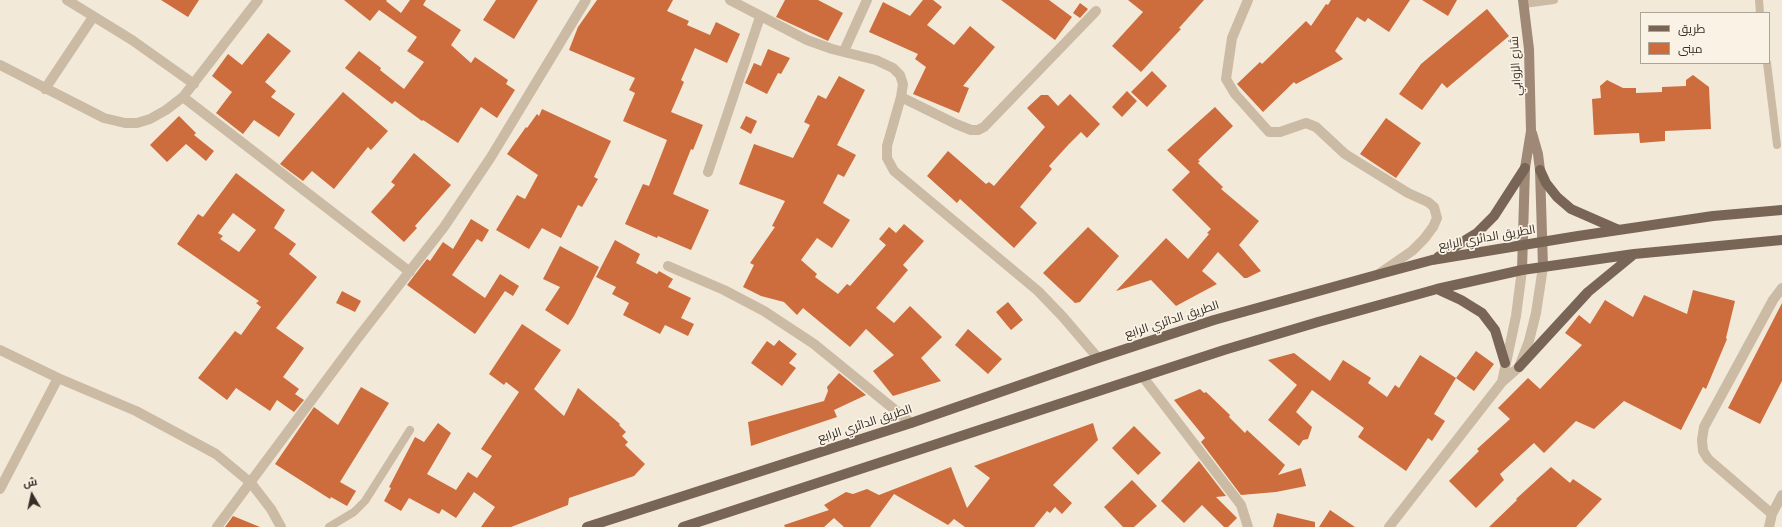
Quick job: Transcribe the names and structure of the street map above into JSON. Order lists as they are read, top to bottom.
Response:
{
  "streets": {
    "main road": ["الطريق الدائري الرابع"],
    "street": ["شارع الزوابي"]
  },
  "legend": ["طريق", "مبنى"],
  "north": "top"
}
